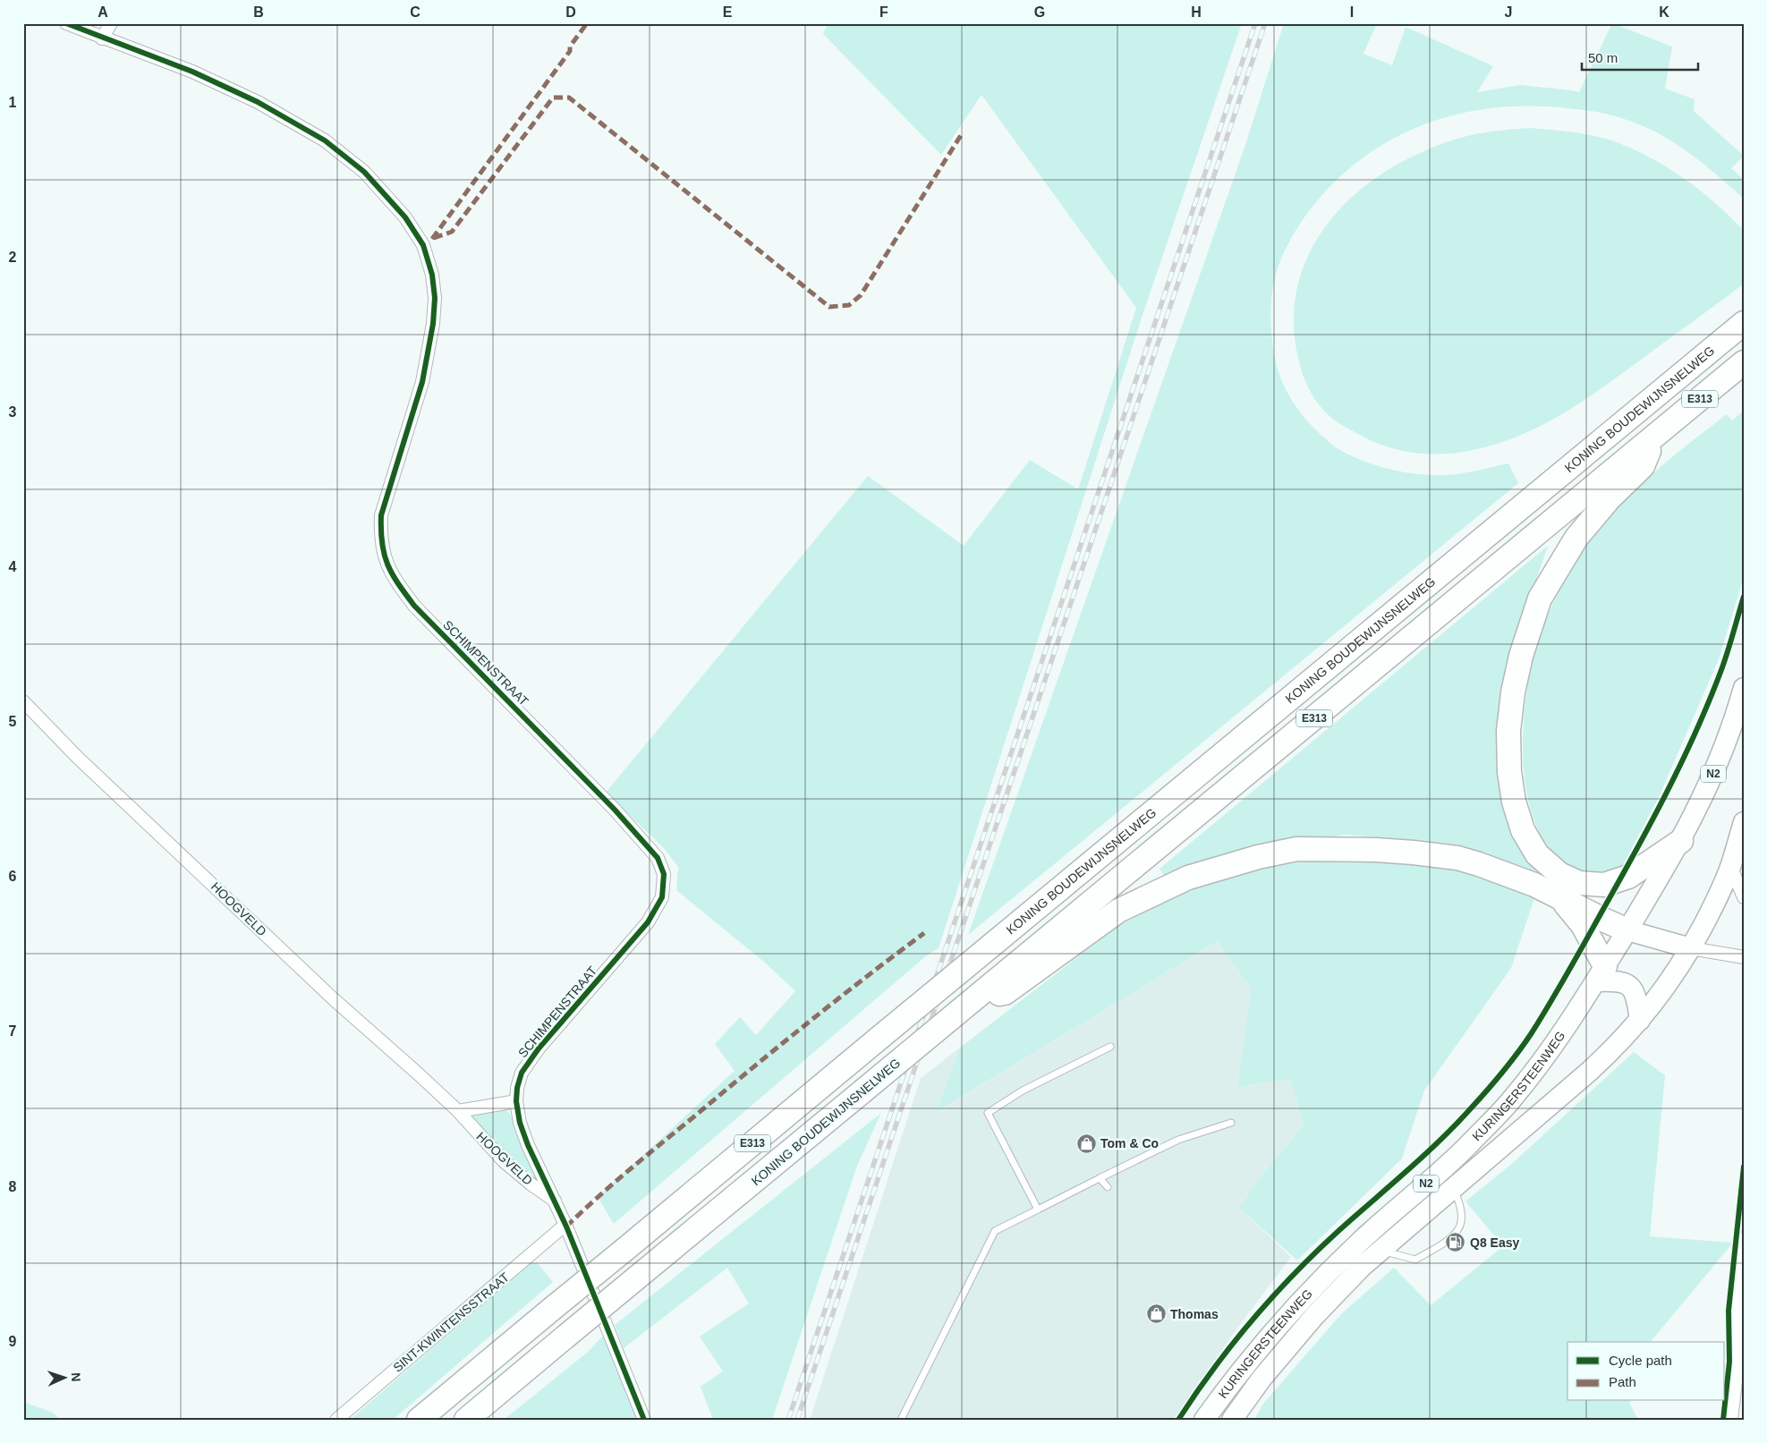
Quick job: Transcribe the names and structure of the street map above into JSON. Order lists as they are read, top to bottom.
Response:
{
  "streets": {
    "highway": ["E313", "KONING BOUDEWIJNSNELWEG"],
    "main road": ["N2", "KURINGERSTEENWEG"],
    "street": ["SCHIMPENSTRAAT", "HOOGVELD", "SINT-KWINTENSSTRAAT"]
  },
  "crossings": [
    ["SCHIMPENSTRAAT", "HOOGVELD"],
    ["SCHIMPENSTRAAT", "SINT-KWINTENSSTRAAT"]
  ],
  "places": {
    "shop": ["Tom & Co", "Thomas"],
    "fuel station": ["Q8 Easy"]
  },
  "legend": ["Cycle path", "Path"],
  "scale_bar": "50 m",
  "north": "right",
  "grid": {
    "columns": [
      "A",
      "B",
      "C",
      "D",
      "E",
      "F",
      "G",
      "H",
      "I",
      "J",
      "K"
    ],
    "rows": [
      "1",
      "2",
      "3",
      "4",
      "5",
      "6",
      "7",
      "8",
      "9"
    ]
  }
}
